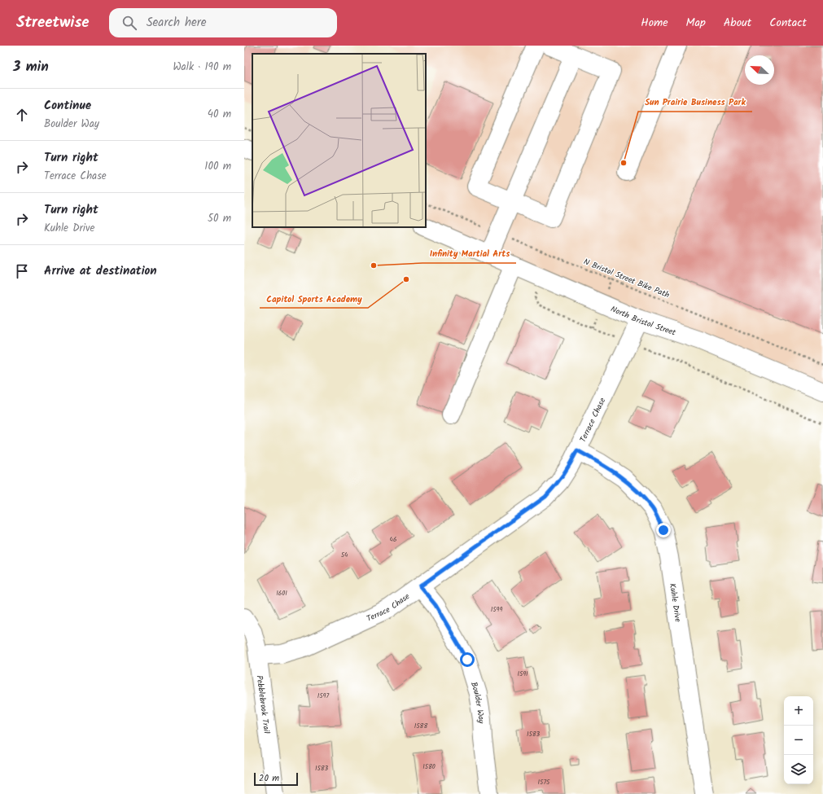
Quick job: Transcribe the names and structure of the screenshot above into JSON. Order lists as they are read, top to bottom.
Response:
{
  "streets": {
    "street": [
      "North Bristol Street",
      "Terrace Chase",
      "Kuhle Drive",
      "Boulder Way",
      "Pebblebrook Trail"
    ],
    "path": ["N Bristol Street Bike Path"]
  },
  "crossings": [
    ["North Bristol Street", "Terrace Chase"],
    ["Terrace Chase", "Kuhle Drive"],
    ["Terrace Chase", "Boulder Way"],
    ["Terrace Chase", "Pebblebrook Trail"]
  ],
  "places": ["Sun Prairie Business Park", "Infinity Martial Arts", "Capitol Sports Academy"],
  "house_numbers": [
    "46",
    "54",
    "1601",
    "1599",
    "1591",
    "1597",
    "1588",
    "1583",
    "1580",
    "1583",
    "1575"
  ],
  "scale_bar": "20 m",
  "north": "top left",
  "page": {
    "header": "Streetwise",
    "search": "Search here",
    "nav": [
      "Home",
      "Map",
      "About",
      "Contact"
    ],
    "heading": ["3 min", "Walk · 190 m"],
    "list": [
      ["Continue", "Boulder Way", "40 m"],
      ["Turn right", "Terrace Chase", "100 m"],
      ["Turn right", "Kuhle Drive", "50 m"],
      "Arrive at destination"
    ],
    "map_buttons": ["+", "−"],
    "scale": "20 m"
  }
}
